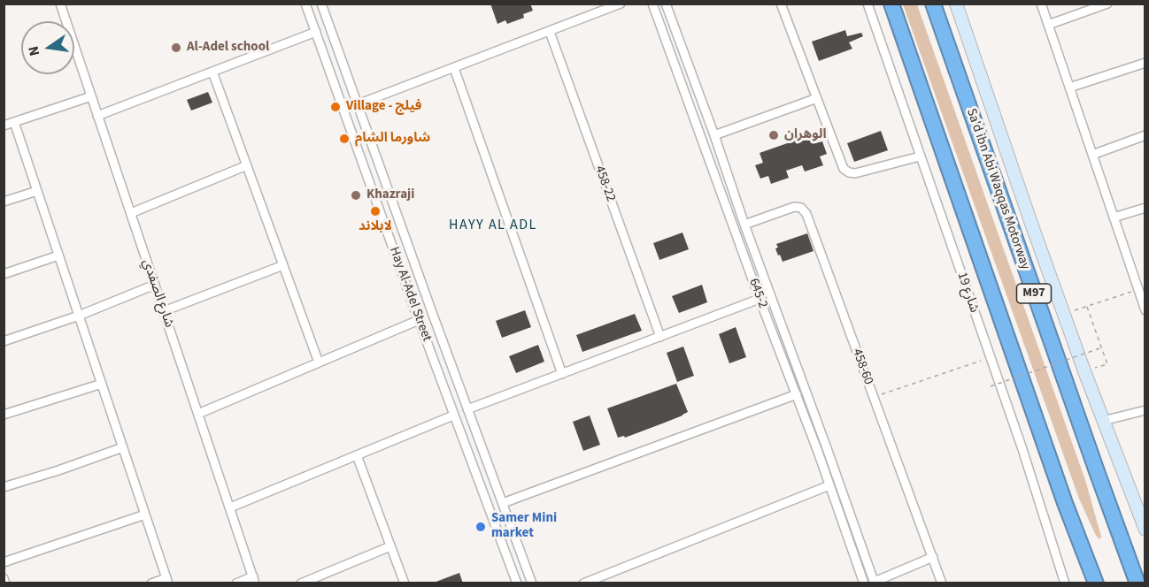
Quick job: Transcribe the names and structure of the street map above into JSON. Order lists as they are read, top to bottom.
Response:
{
  "streets": {
    "highway": ["Sa'd ibn Abi Waqqas Motorway", "M97"],
    "street": [
      "458-22",
      "شارع 19",
      "شارع الصفدي",
      "645-2",
      "Hay Al-Adel Street",
      "458-60"
    ]
  },
  "crossings": [
    ["645-2", "458-60"]
  ],
  "districts": ["HAYY AL ADL"],
  "places": [
    "Al-Adel school",
    "Village - فيلج",
    "الوهران",
    "شاورما الشام",
    "Khazraji",
    "لابلاند",
    "Samer Mini market"
  ],
  "north": "left"
}
